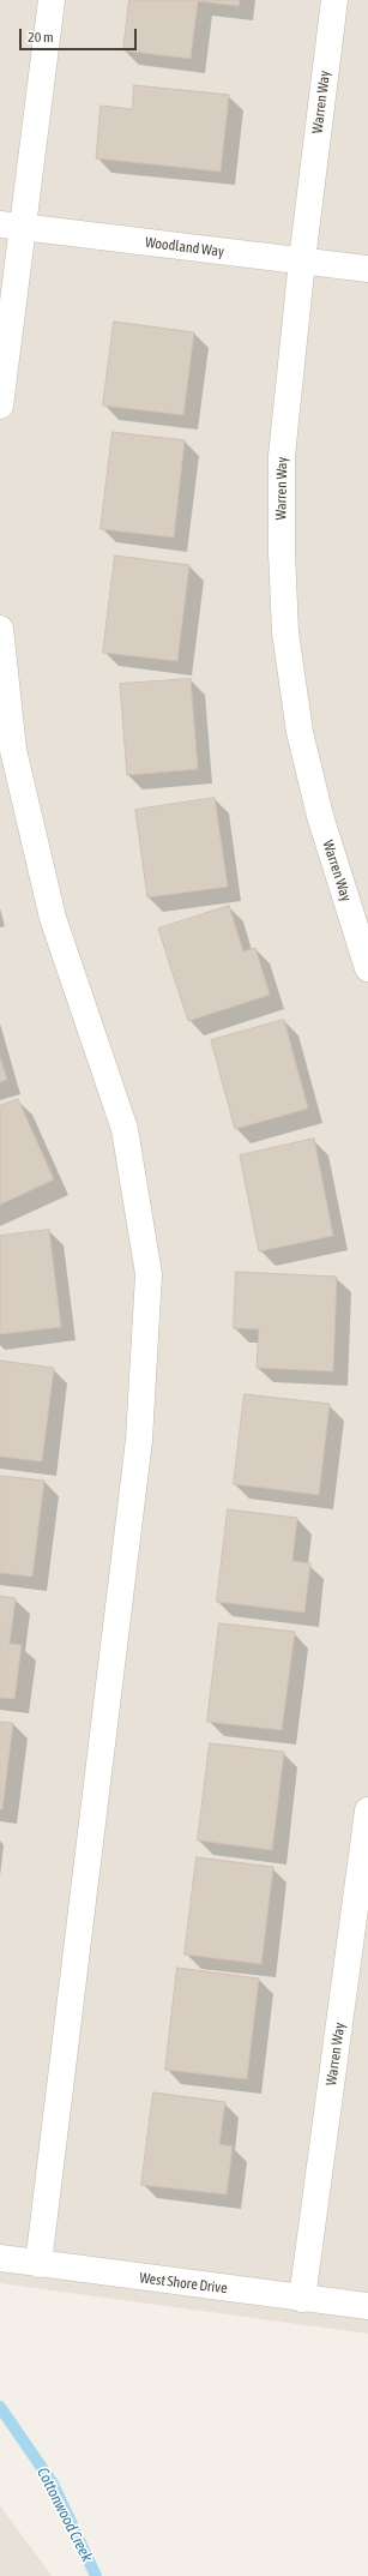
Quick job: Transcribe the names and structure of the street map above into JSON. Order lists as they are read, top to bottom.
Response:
{
  "streets": {
    "street": ["Warren Way", "Woodland Way", "West Shore Drive"]
  },
  "crossings": [
    ["Warren Way", "Woodland Way"],
    ["Warren Way", "West Shore Drive"]
  ],
  "water": ["Cottonwood Creek"],
  "scale_bar": "20 m"
}
